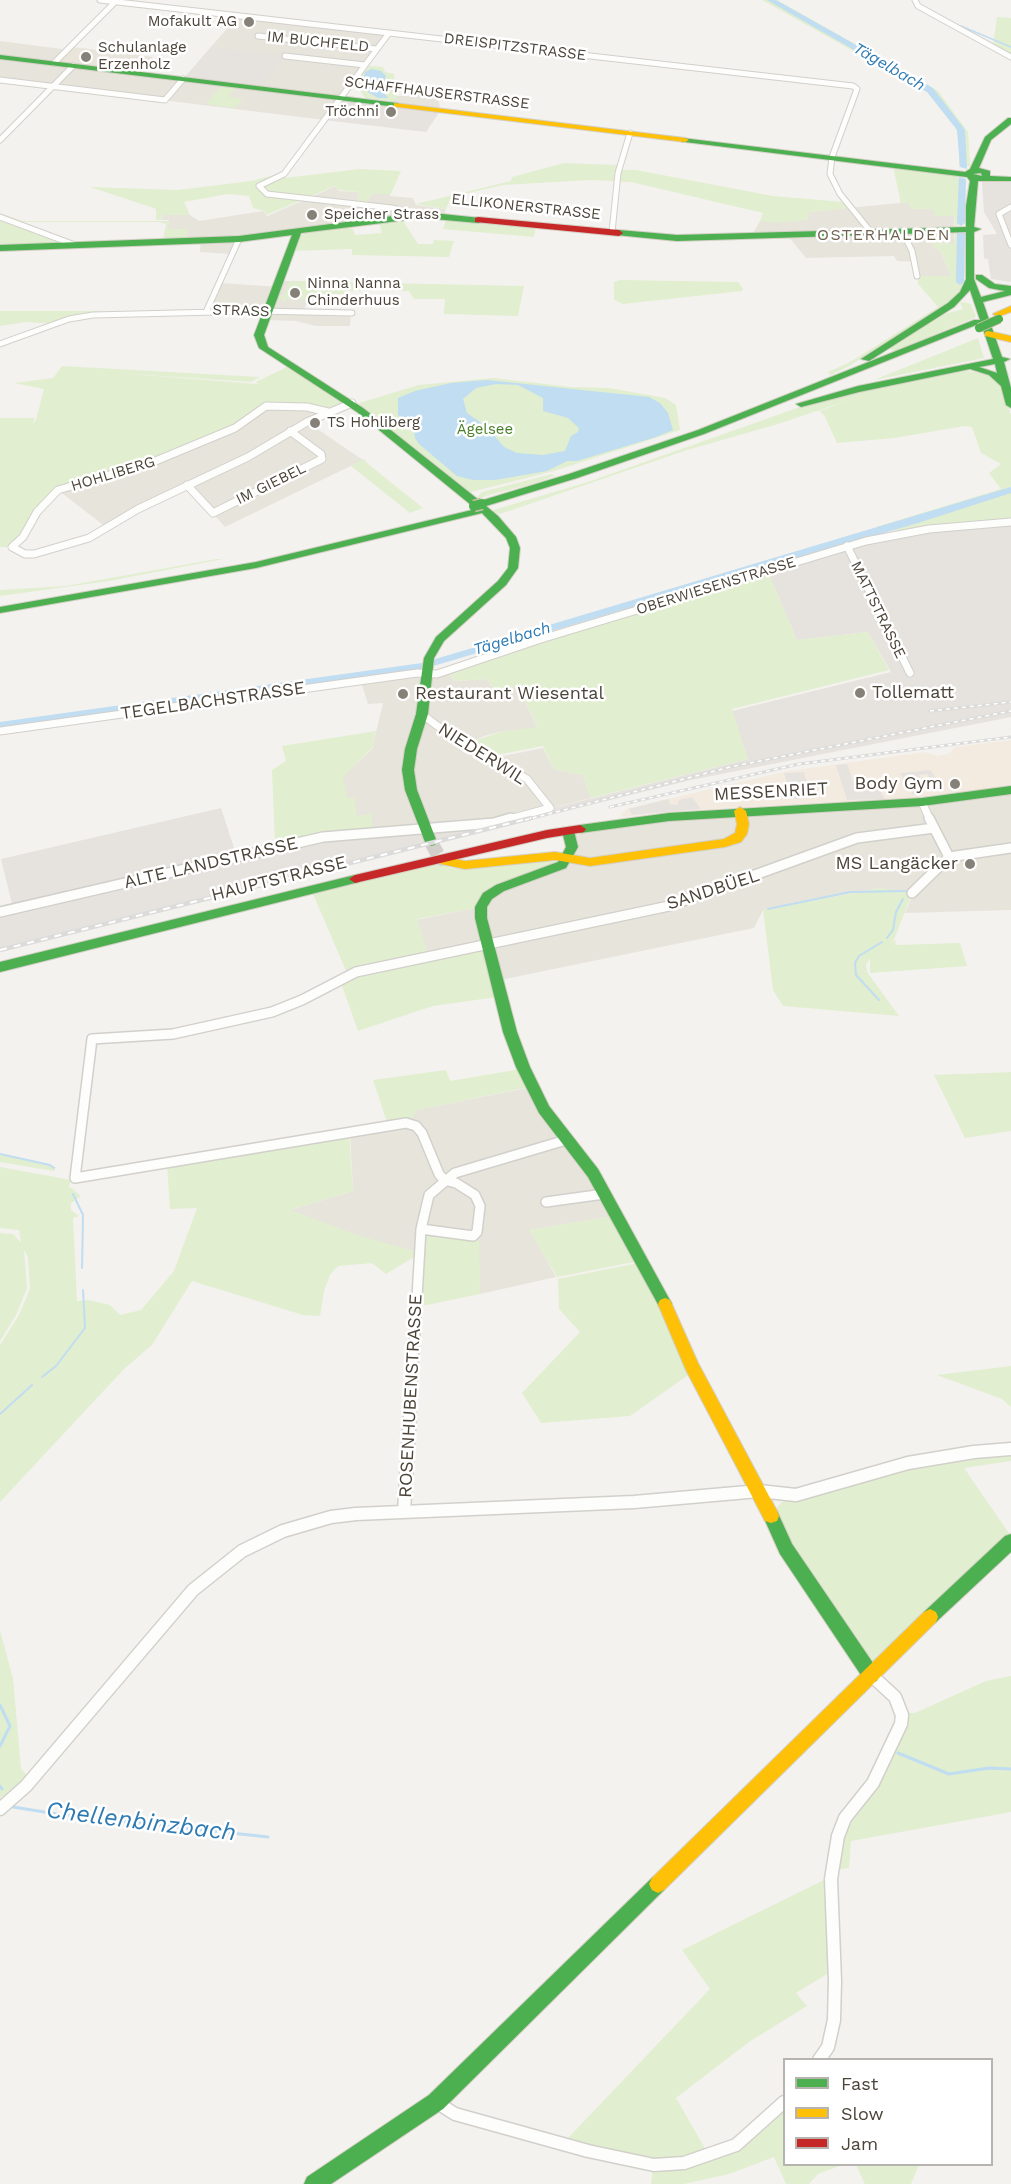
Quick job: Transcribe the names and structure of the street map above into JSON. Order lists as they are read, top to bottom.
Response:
{
  "streets": {
    "main road": [
      "SCHAFFHAUSERSTRASSE",
      "ELLIKONERSTRASSE",
      "MESSENRIET",
      "HAUPTSTRASSE"
    ],
    "street": [
      "IM BUCHFELD",
      "DREISPITZSTRASSE",
      "STRASS",
      "HOHLIBERG",
      "IM GIEBEL",
      "OBERWIESENSTRASSE",
      "MATTSTRASSE",
      "TEGELBACHSTRASSE",
      "NIEDERWIL",
      "ALTE LANDSTRASSE",
      "SANDBÜEL",
      "ROSENHUBENSTRASSE"
    ]
  },
  "crossings": [
    ["DREISPITZSTRASSE", "SCHAFFHAUSERSTRASSE"],
    ["ELLIKONERSTRASSE", "STRASS"],
    ["HOHLIBERG", "IM GIEBEL"],
    ["OBERWIESENSTRASSE", "MATTSTRASSE"],
    ["OBERWIESENSTRASSE", "TEGELBACHSTRASSE"],
    ["NIEDERWIL", "ALTE LANDSTRASSE"],
    ["MESSENRIET", "HAUPTSTRASSE"],
    ["SANDBÜEL", "ROSENHUBENSTRASSE"]
  ],
  "districts": ["OSTERHALDEN"],
  "water": ["Tägelbach", "Chellenbinzbach"],
  "parks": ["Ägelsee"],
  "places": [
    "Mofakult AG",
    "Schulanlage Erzenholz",
    "Tröchni",
    "Speicher Strass",
    "Ninna Nanna Chinderhuus",
    "TS Hohliberg",
    "Tollematt",
    "Restaurant Wiesental",
    "Body Gym",
    "MS Langäcker"
  ],
  "legend": ["Fast", "Slow", "Jam"]
}
